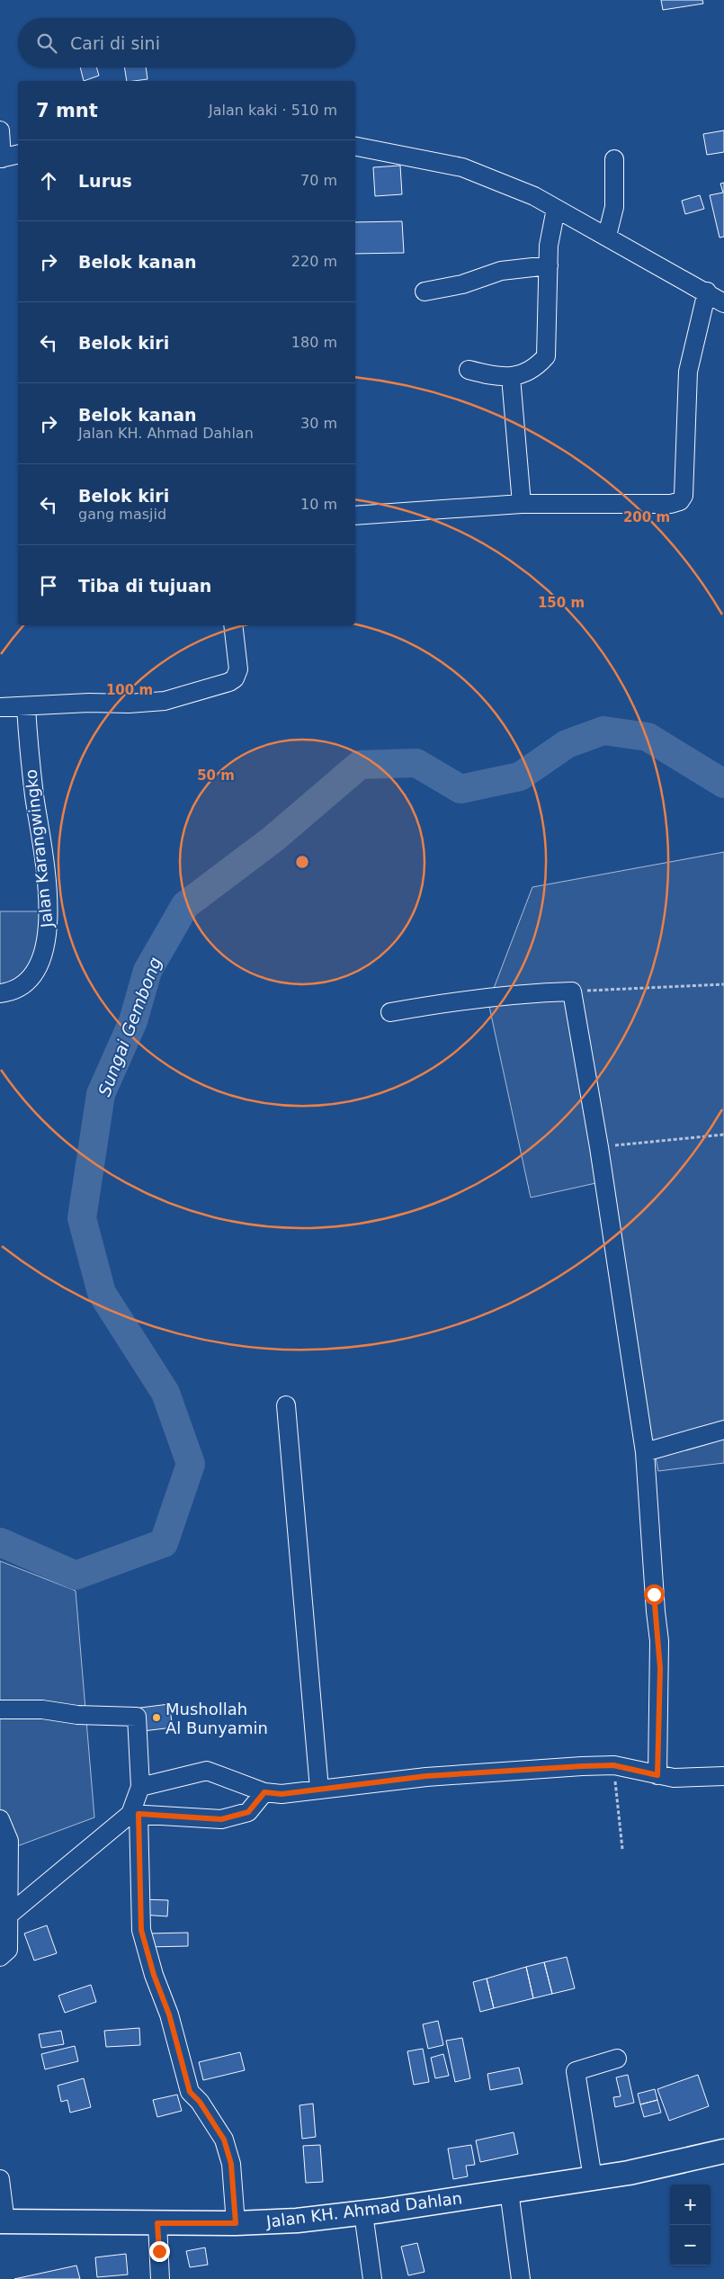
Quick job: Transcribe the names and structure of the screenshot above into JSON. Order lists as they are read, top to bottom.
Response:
{
  "streets": {
    "main road": ["Jalan KH. Ahmad Dahlan"],
    "street": ["Jalan Karangwingko"]
  },
  "water": ["Sungai Gembong"],
  "places": ["Mushollah Al Bunyamin"],
  "page": {
    "search": "Cari di sini",
    "heading": ["7 mnt", "Jalan kaki · 510 m"],
    "list": [
      ["Lurus", "70 m"],
      ["Belok kanan", "220 m"],
      ["Belok kiri", "180 m"],
      ["Belok kanan", "Jalan KH. Ahmad Dahlan", "30 m"],
      ["Belok kiri", "gang masjid", "10 m"],
      "Tiba di tujuan"
    ],
    "map_buttons": ["+", "−"]
  },
  "rings": [
    "200 m",
    "150 m",
    "100 m",
    "50 m"
  ]
}
